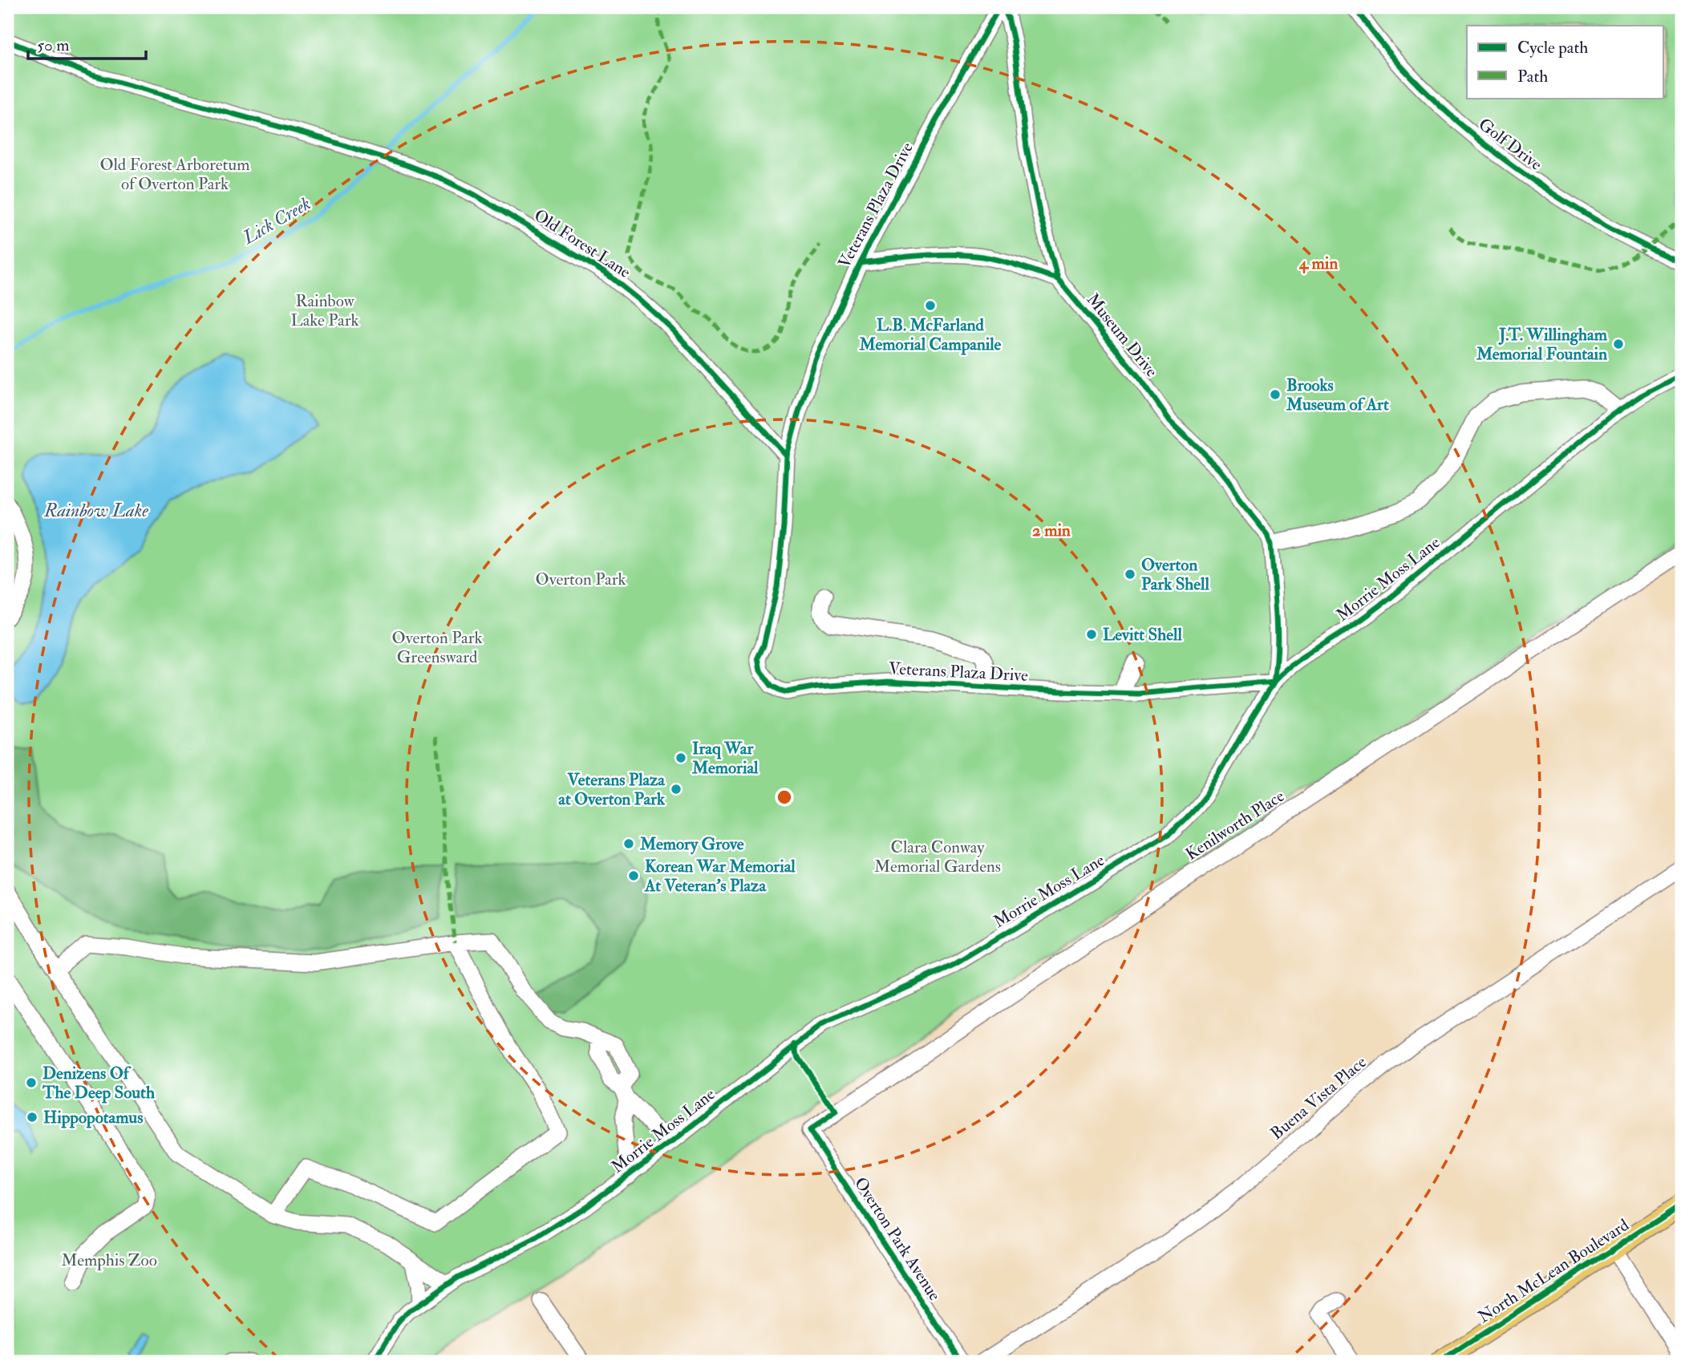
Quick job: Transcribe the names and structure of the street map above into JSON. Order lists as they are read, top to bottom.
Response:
{
  "streets": {
    "main road": ["North McLean Boulevard"],
    "street": [
      "Golf Drive",
      "Veterans Plaza Drive",
      "Old Forest Lane",
      "Museum Drive",
      "Morrie Moss Lane",
      "Kenilworth Place",
      "Buena Vista Place",
      "Overton Park Avenue"
    ]
  },
  "crossings": [
    ["Veterans Plaza Drive", "Old Forest Lane"],
    ["Veterans Plaza Drive", "Museum Drive"],
    ["Veterans Plaza Drive", "Morrie Moss Lane"],
    ["Kenilworth Place", "Overton Park Avenue"]
  ],
  "water": ["Lick Creek", "Rainbow Lake"],
  "parks": [
    "Old Forest Arboretum of Overton Park",
    "Rainbow Lake Park",
    "Overton Park",
    "Overton Park Greensward",
    "Clara Conway Memorial Gardens",
    "Memphis Zoo"
  ],
  "places": [
    "L.B. McFarland Memorial Campanile",
    "J.T. Willingham Memorial Fountain",
    "Brooks Museum of Art",
    "Overton Park Shell",
    "Levitt Shell",
    "Iraq War Memorial",
    "Veterans Plaza at Overton Park",
    "Memory Grove",
    "Korean War Memorial At Veteran's Plaza",
    "Denizens Of The Deep South",
    "Hippopotamus"
  ],
  "legend": ["Cycle path", "Path"],
  "scale_bar": "50 m",
  "rings": ["4 min", "2 min"]
}
